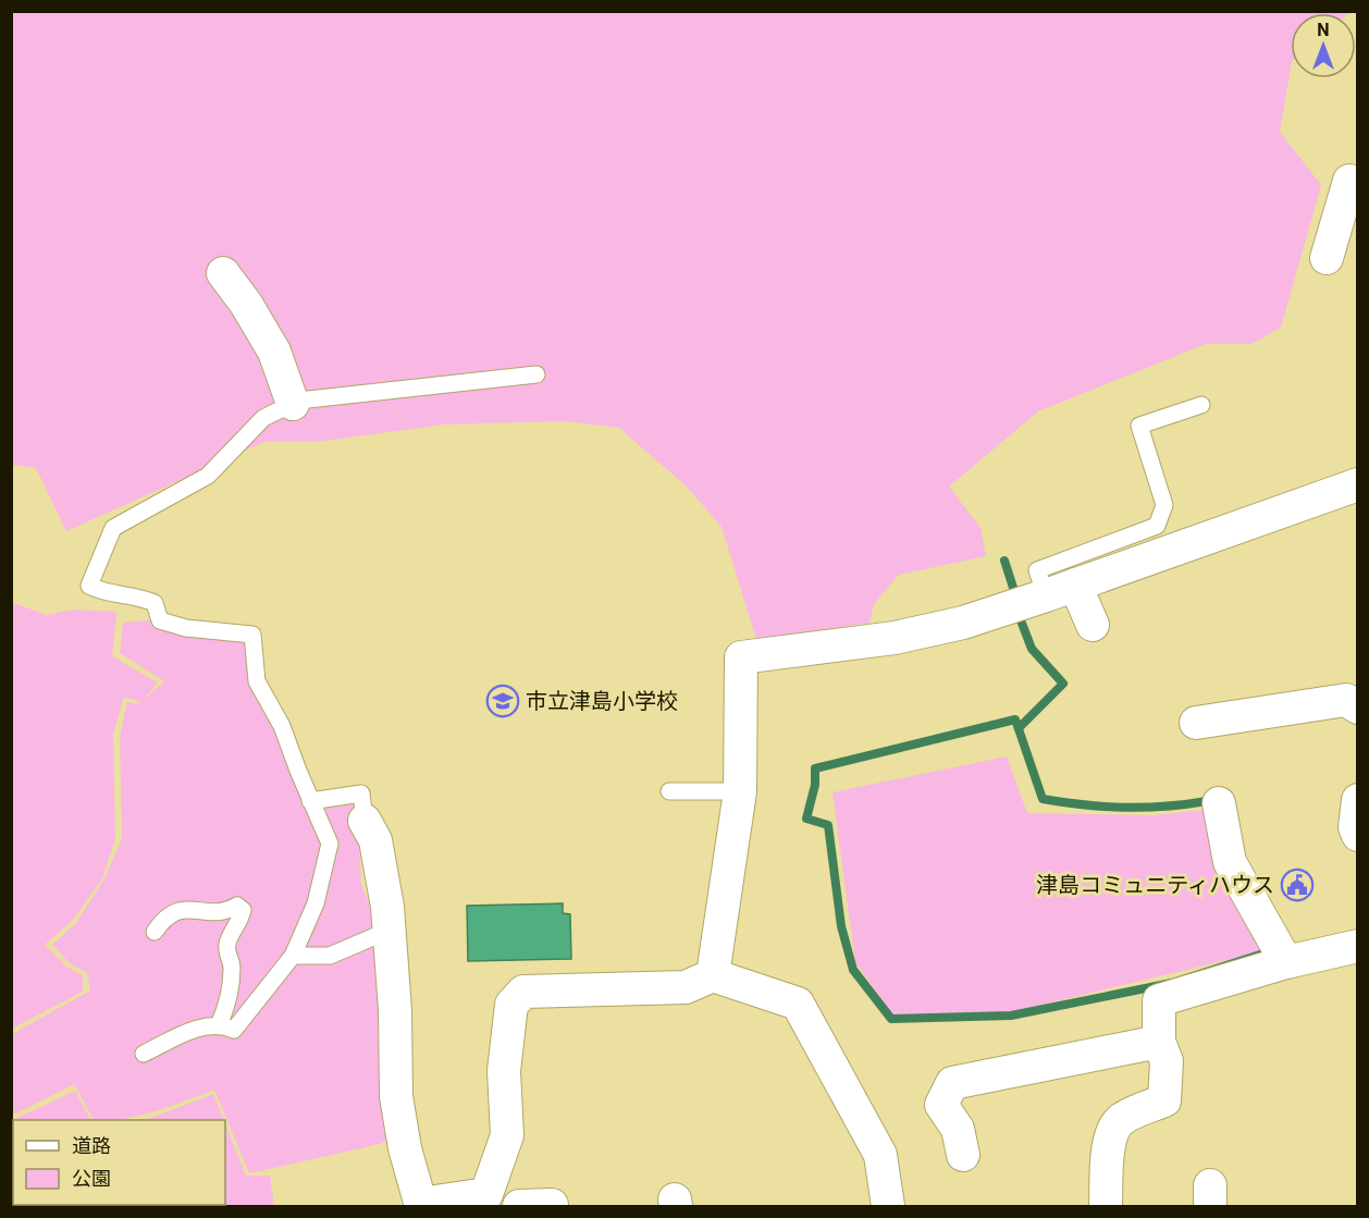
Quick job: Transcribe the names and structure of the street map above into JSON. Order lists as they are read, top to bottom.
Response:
{
  "places": {
    "school or university": ["市立津島小学校"],
    "public building": ["津島コミュニティハウス"]
  },
  "legend": ["道路", "公園"],
  "north": "top"
}
